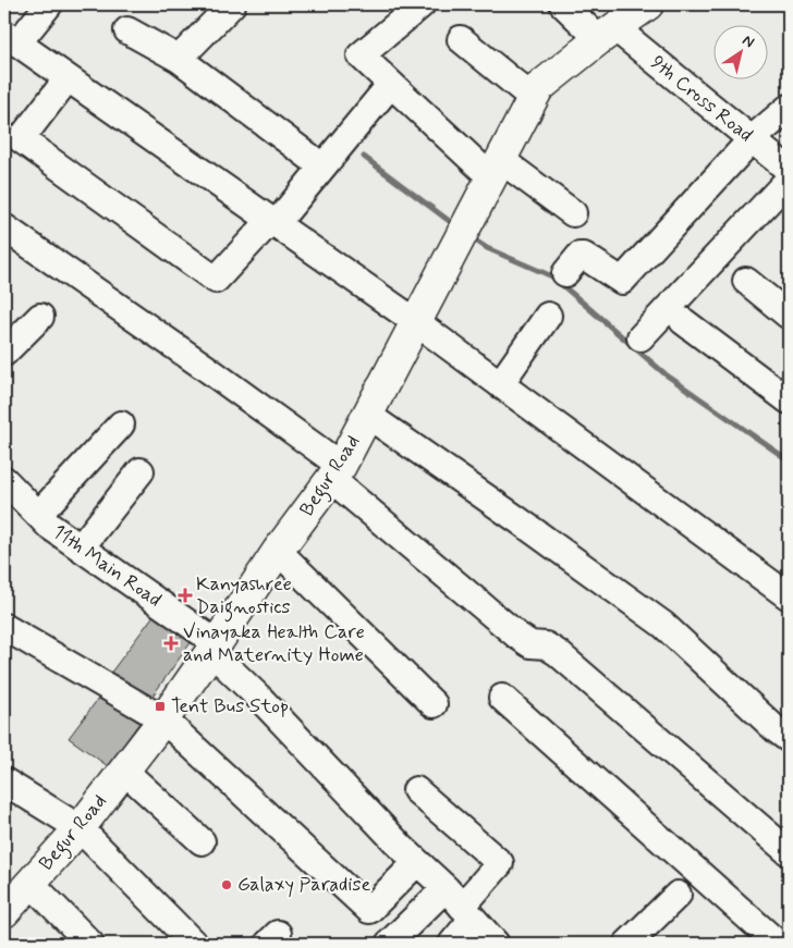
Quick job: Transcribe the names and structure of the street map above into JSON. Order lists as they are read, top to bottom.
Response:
{
  "streets": {
    "main road": ["Begur Road"],
    "street": ["9th Cross Road", "11th Main Road"]
  },
  "crossings": [
    ["9th Cross Road", "Begur Road"],
    ["Begur Road", "11th Main Road"]
  ],
  "places": {
    "health": ["Kanyashree Daignostics", "Vinayaka Health Care and Maternity Home"],
    "transit": ["Tent Bus Stop"],
    "other": ["Galaxy Paradise"]
  },
  "north": "top right"
}
